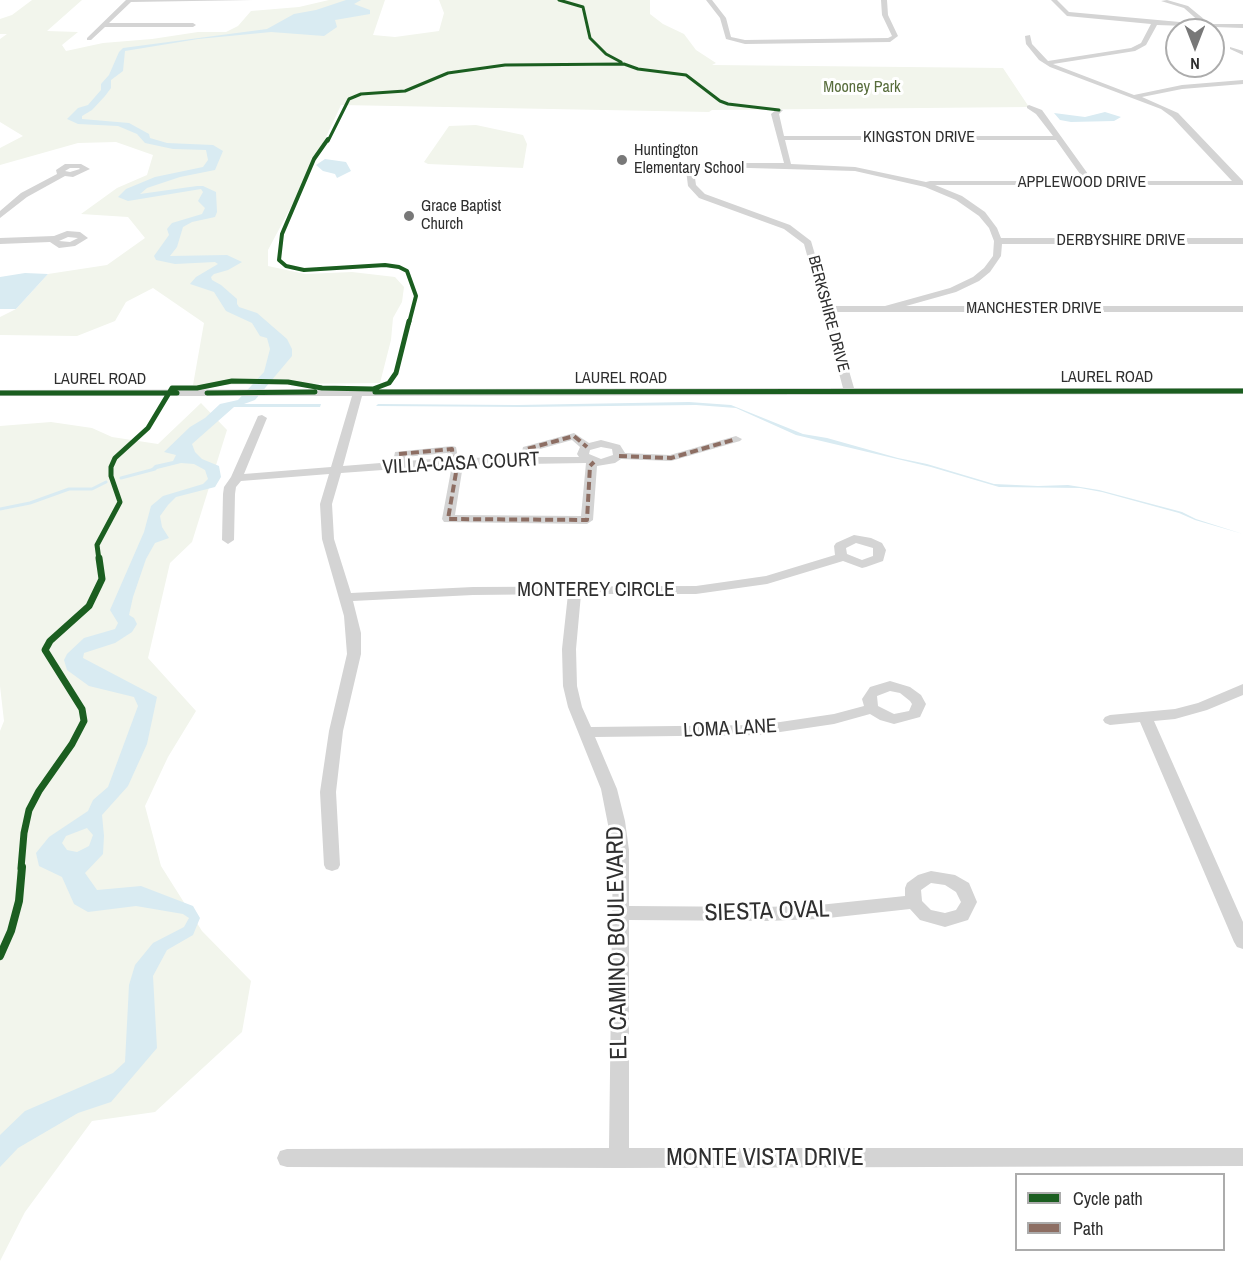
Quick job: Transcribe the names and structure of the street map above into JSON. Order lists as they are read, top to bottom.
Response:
{
  "streets": {
    "street": [
      "KINGSTON DRIVE",
      "APPLEWOOD DRIVE",
      "DERBYSHIRE DRIVE",
      "MANCHESTER DRIVE",
      "BERKSHIRE DRIVE",
      "LAUREL ROAD",
      "VILLA-CASA COURT",
      "MONTEREY CIRCLE",
      "LOMA LANE",
      "SIESTA OVAL",
      "EL CAMINO BOULEVARD",
      "MONTE VISTA DRIVE"
    ]
  },
  "crossings": [
    ["MANCHESTER DRIVE", "BERKSHIRE DRIVE"],
    ["BERKSHIRE DRIVE", "LAUREL ROAD"],
    ["MONTEREY CIRCLE", "EL CAMINO BOULEVARD"],
    ["LOMA LANE", "EL CAMINO BOULEVARD"],
    ["SIESTA OVAL", "EL CAMINO BOULEVARD"],
    ["EL CAMINO BOULEVARD", "MONTE VISTA DRIVE"]
  ],
  "parks": ["Mooney Park"],
  "places": ["Huntington Elementary School", "Grace Baptist Church"],
  "legend": ["Cycle path", "Path"],
  "north": "bottom"
}
